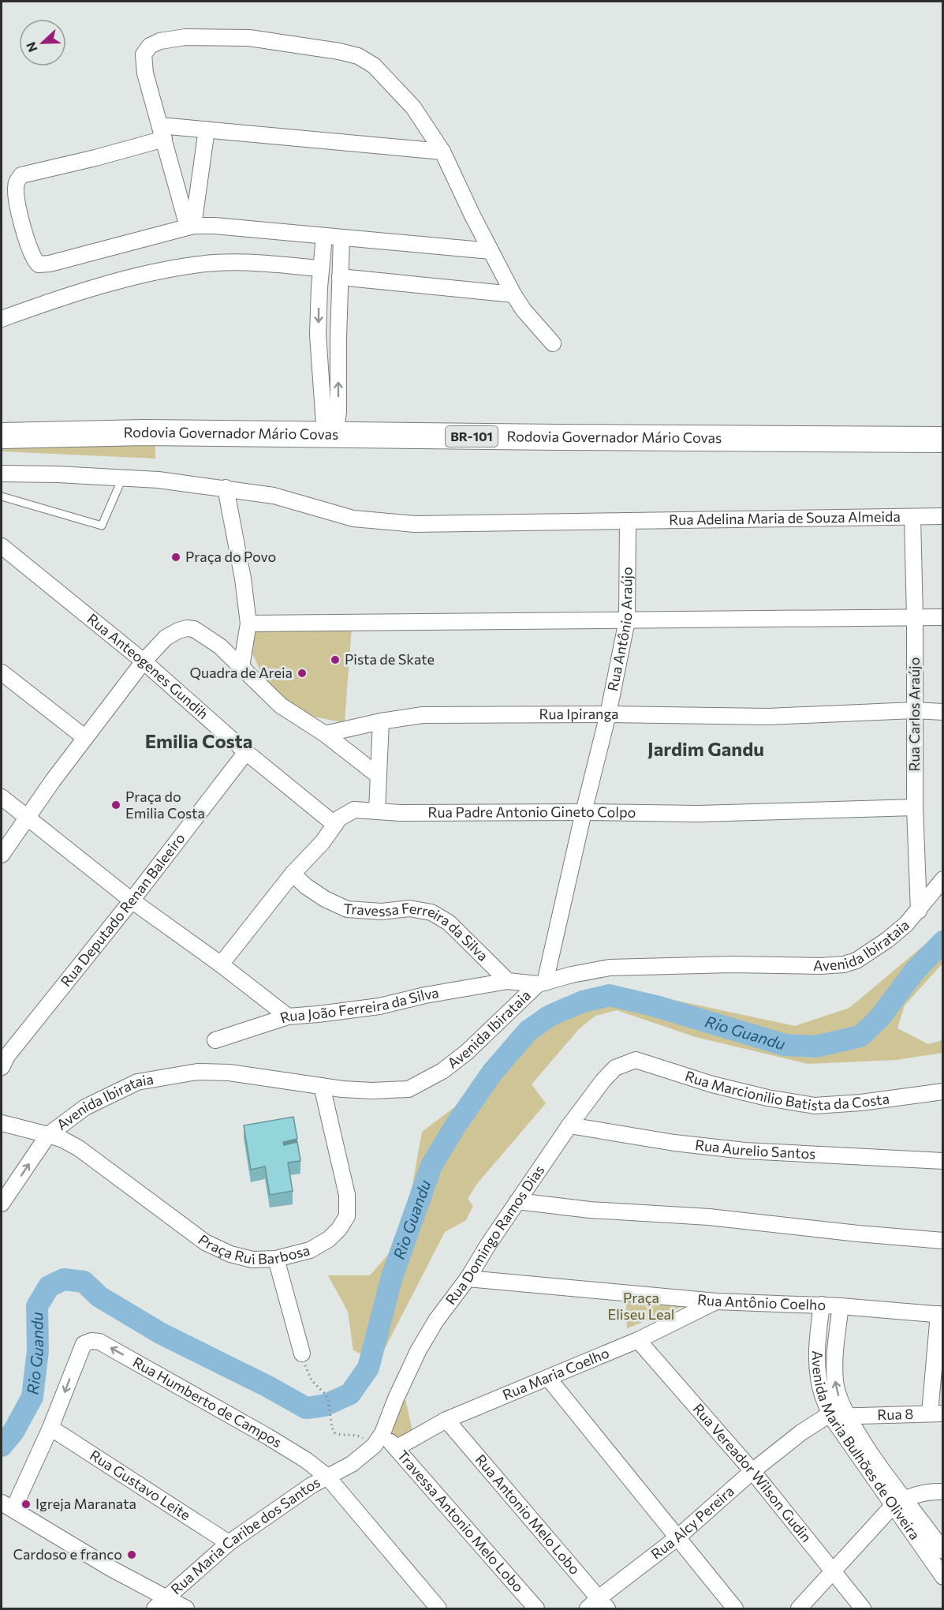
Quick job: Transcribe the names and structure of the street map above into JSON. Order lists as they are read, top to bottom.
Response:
{
  "streets": {
    "highway": ["Rodovia Governador Mário Covas", "BR-101"],
    "street": [
      "Rua Adelina Maria de Souza Almeida",
      "Rua Antônio Araújo",
      "Rua Anteogenes Gundih",
      "Rua Ipiranga",
      "Rua Carlos Araújo",
      "Rua Padre Antonio Gineto Colpo",
      "Rua Deputado Renan Baleeiro",
      "Travessa Ferreira da Silva",
      "Avenida Ibirataia",
      "Rua João Ferreira da Silva",
      "Rua Marcionilio Batista da Costa",
      "Rua Aurelio Santos",
      "Rua Domingo Ramos Dias",
      "Praça Rui Barbosa",
      "Rua Antônio Coelho",
      "Rua Maria Coelho",
      "Rua Humberto de Campos",
      "Rua 8",
      "Avenida Maria Bulhões de Oliveira",
      "Rua Vereador Wilson Gudin",
      "Rua Gustavo Leite",
      "Rua Antonio Melo Lobo",
      "Travessa Antonio Melo Lobo",
      "Rua Alcy Pereira",
      "Rua Maria Caribe dos Santos"
    ]
  },
  "crossings": [
    ["Rua Adelina Maria de Souza Almeida", "Rua Antônio Araújo"],
    ["Rua Adelina Maria de Souza Almeida", "Rua Carlos Araújo"],
    ["Rua Antônio Araújo", "Rua Ipiranga"],
    ["Rua Antônio Araújo", "Rua Padre Antonio Gineto Colpo"],
    ["Rua Antônio Araújo", "Avenida Ibirataia"],
    ["Rua Anteogenes Gundih", "Rua Padre Antonio Gineto Colpo"],
    ["Rua Anteogenes Gundih", "Rua Deputado Renan Baleeiro"],
    ["Rua Ipiranga", "Rua Carlos Araújo"],
    ["Rua Carlos Araújo", "Rua Padre Antonio Gineto Colpo"],
    ["Rua Carlos Araújo", "Avenida Ibirataia"],
    ["Rua Padre Antonio Gineto Colpo", "Travessa Ferreira da Silva"],
    ["Travessa Ferreira da Silva", "Rua João Ferreira da Silva"],
    ["Avenida Ibirataia", "Praça Rui Barbosa"],
    ["Rua Marcionilio Batista da Costa", "Rua Domingo Ramos Dias"],
    ["Rua Aurelio Santos", "Rua Domingo Ramos Dias"],
    ["Rua Domingo Ramos Dias", "Rua Antônio Coelho"],
    ["Rua Domingo Ramos Dias", "Travessa Antonio Melo Lobo"],
    ["Rua Domingo Ramos Dias", "Rua Maria Caribe dos Santos"],
    ["Rua Antônio Coelho", "Rua Maria Coelho"],
    ["Rua Antônio Coelho", "Avenida Maria Bulhões de Oliveira"],
    ["Rua Maria Coelho", "Rua Vereador Wilson Gudin"],
    ["Rua Maria Coelho", "Rua Antonio Melo Lobo"],
    ["Rua Maria Coelho", "Travessa Antonio Melo Lobo"],
    ["Rua Humberto de Campos", "Rua Gustavo Leite"],
    ["Rua Humberto de Campos", "Rua Maria Caribe dos Santos"],
    ["Rua 8", "Avenida Maria Bulhões de Oliveira"],
    ["Rua 8", "Rua Alcy Pereira"],
    ["Avenida Maria Bulhões de Oliveira", "Rua Alcy Pereira"],
    ["Rua Vereador Wilson Gudin", "Rua Alcy Pereira"],
    ["Rua Gustavo Leite", "Rua Maria Caribe dos Santos"],
    ["Rua Antonio Melo Lobo", "Rua Alcy Pereira"],
    ["Travessa Antonio Melo Lobo", "Rua Maria Caribe dos Santos"]
  ],
  "districts": ["Emilia Costa", "Jardim Gandu"],
  "water": ["Rio Guandu"],
  "parks": ["Praça Eliseu Leal"],
  "places": [
    "Praça do Povo",
    "Pista de Skate",
    "Quadra de Areia",
    "Praça do Emilia Costa",
    "Igreja Maranata",
    "Cardoso e franco"
  ],
  "north": "left"
}
